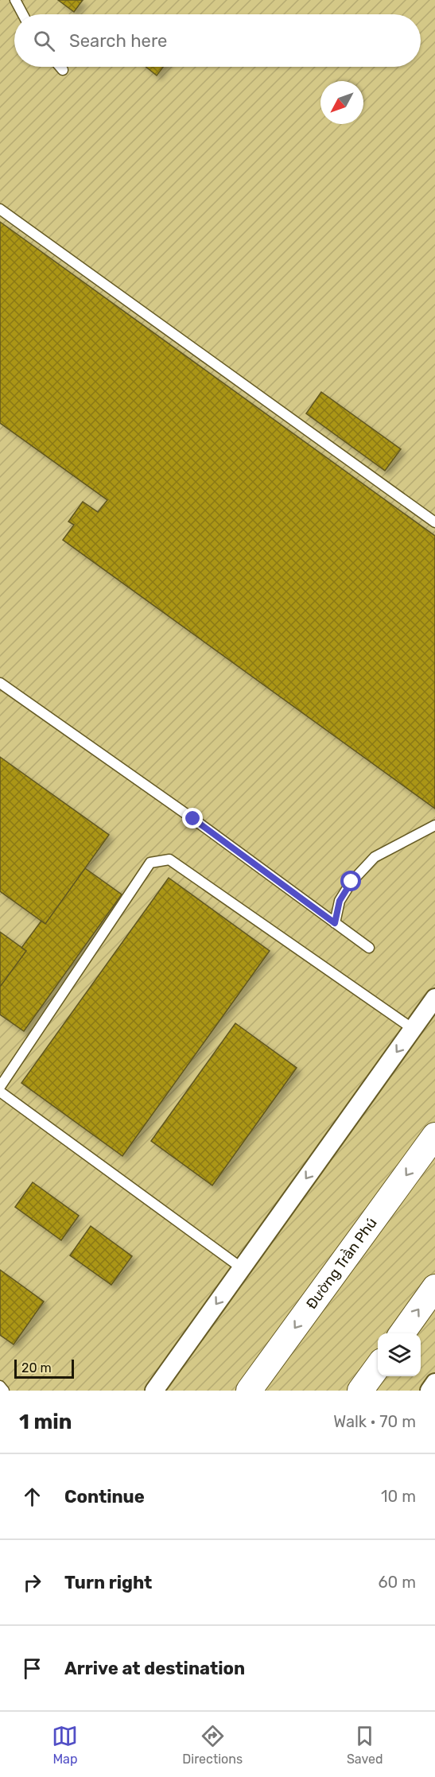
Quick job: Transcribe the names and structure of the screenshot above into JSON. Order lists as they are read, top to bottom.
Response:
{
  "streets": {
    "main road": ["Đường Trần Phú"]
  },
  "one_way": ["Đường Trần Phú"],
  "scale_bar": "20 m",
  "north": "bottom left",
  "page": {
    "search": "Search here",
    "scale": "20 m",
    "heading": ["1 min", "Walk · 70 m"],
    "list": [
      ["Continue", "10 m"],
      ["Turn right", "60 m"],
      "Arrive at destination"
    ],
    "nav": ["Map", "Directions", "Saved"]
  }
}
